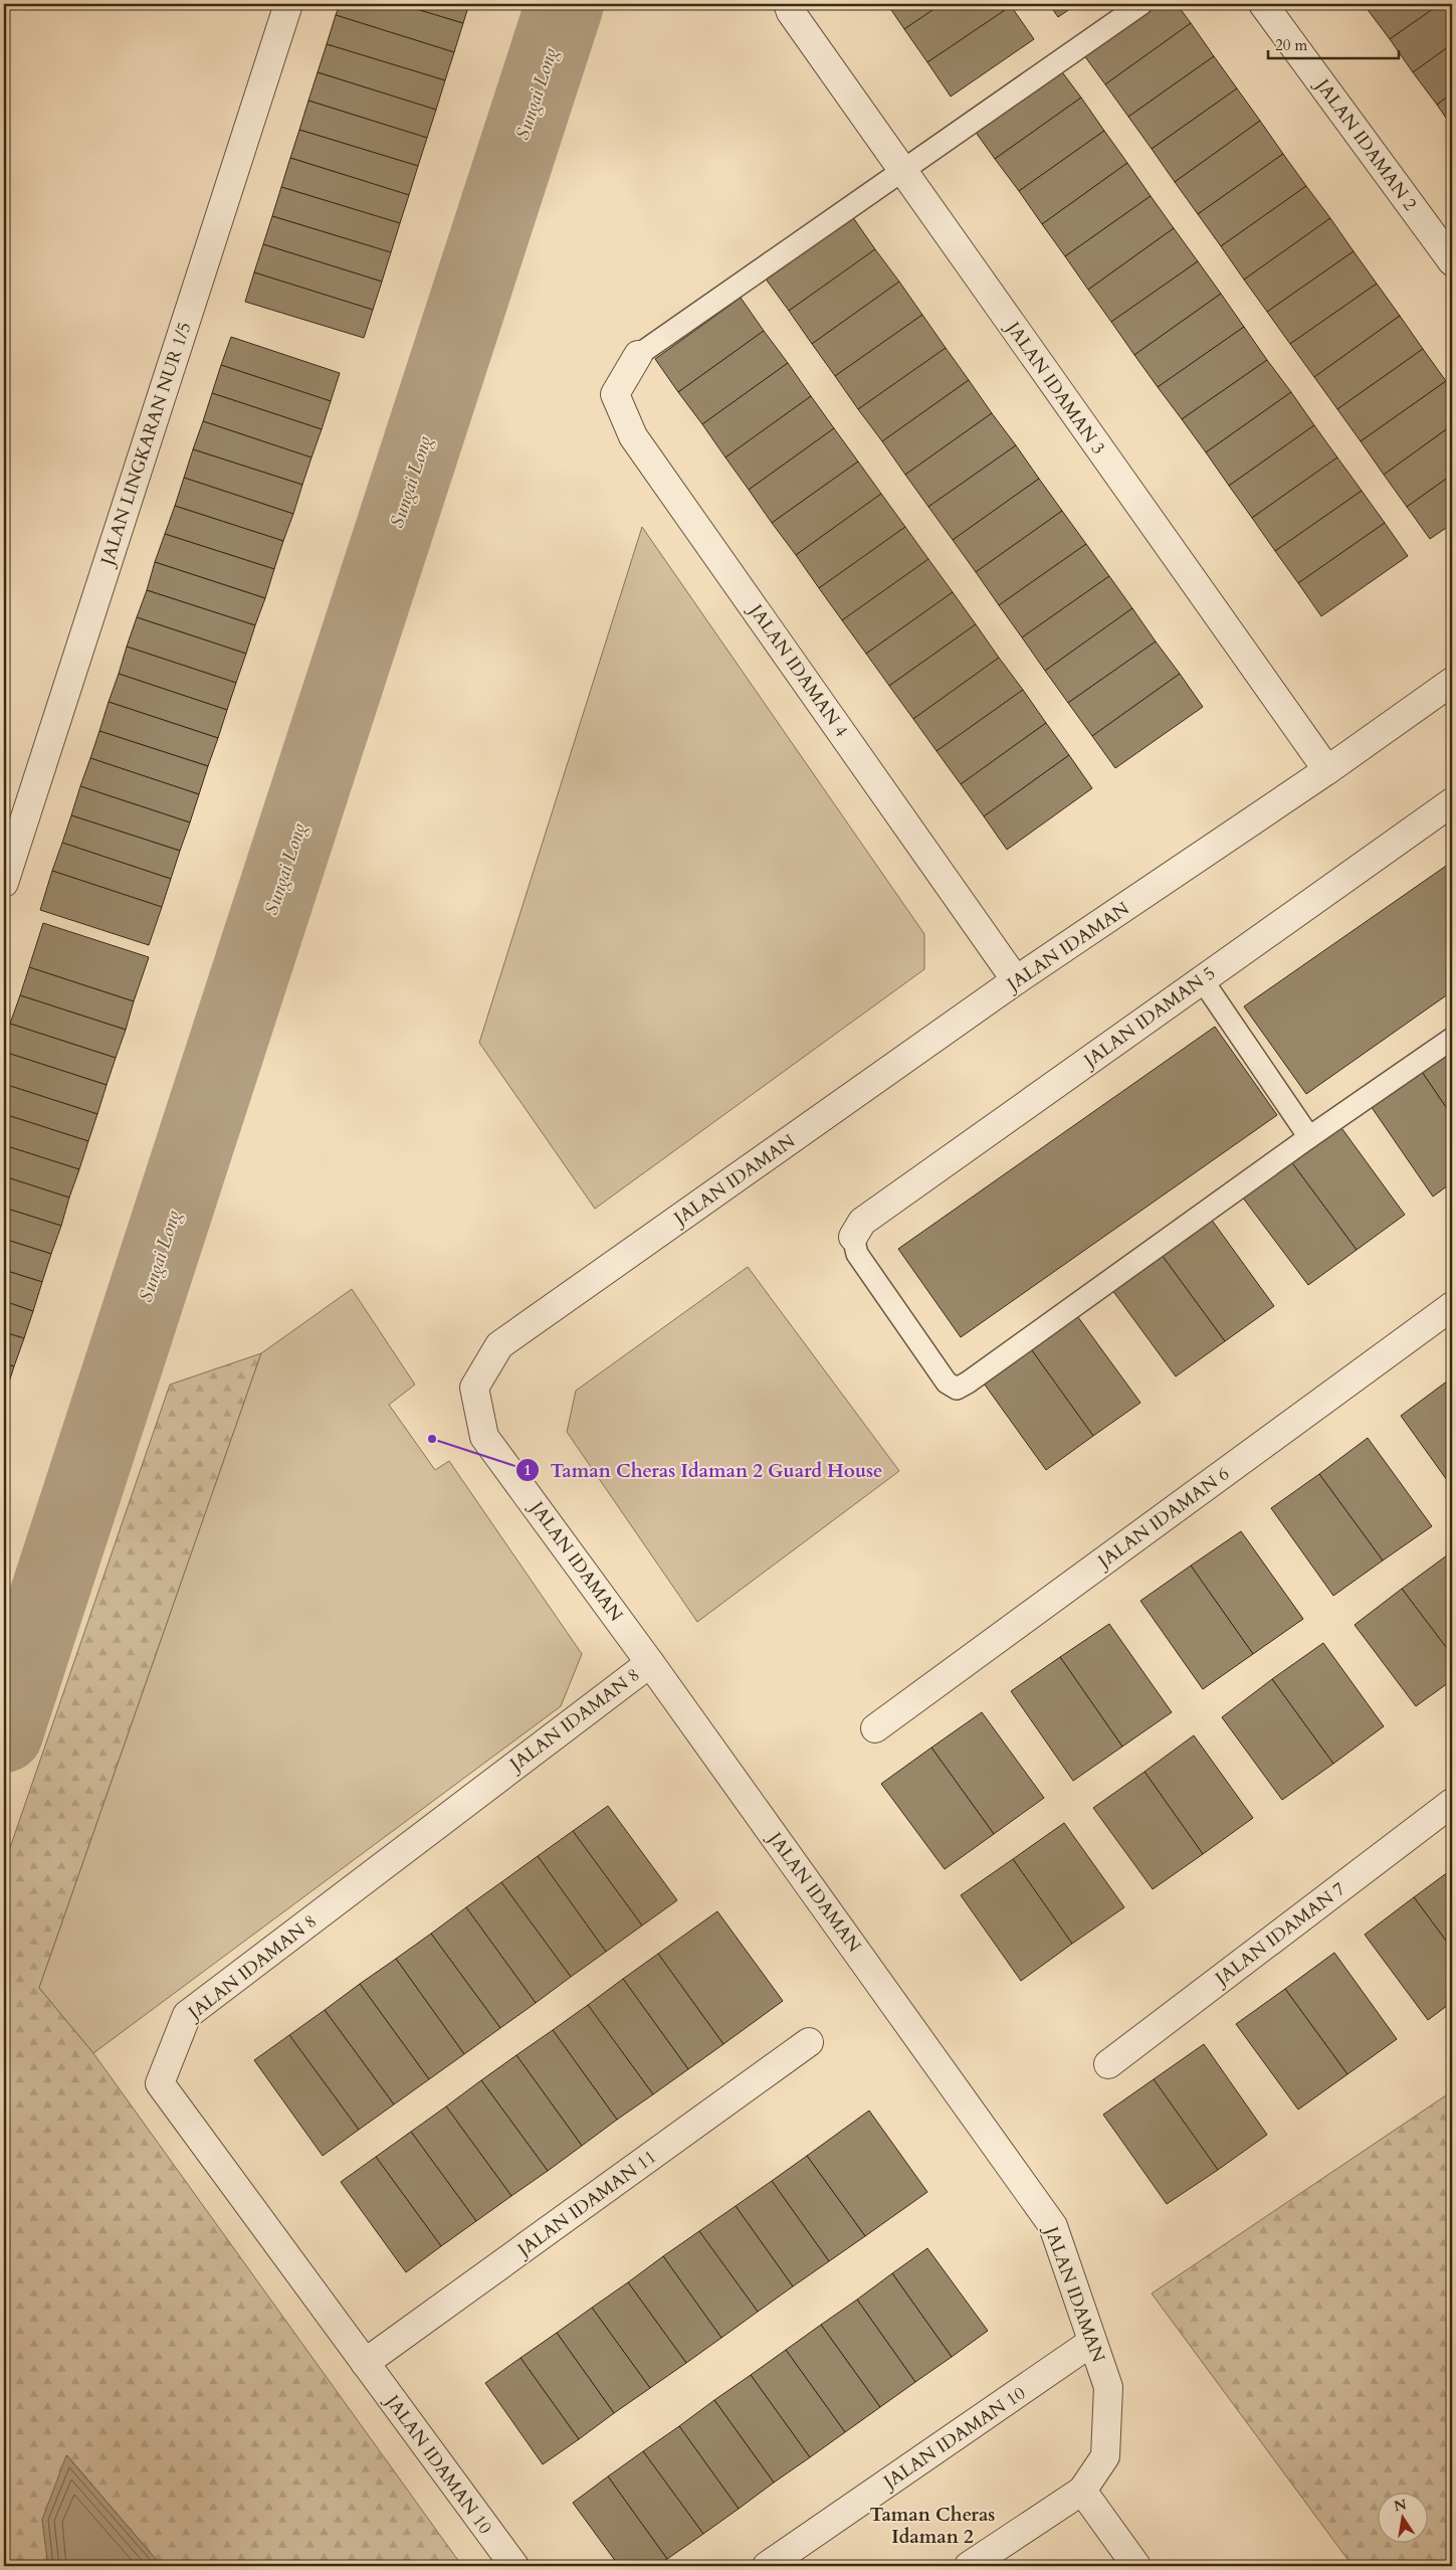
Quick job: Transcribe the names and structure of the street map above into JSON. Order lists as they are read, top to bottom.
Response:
{
  "streets": {
    "street": [
      "JALAN IDAMAN 2",
      "JALAN IDAMAN 3",
      "JALAN LINGKARAN NUR 1/5",
      "JALAN IDAMAN 4",
      "JALAN IDAMAN",
      "JALAN IDAMAN 5",
      "JALAN IDAMAN 6",
      "JALAN IDAMAN 8",
      "JALAN IDAMAN 7",
      "JALAN IDAMAN 11",
      "JALAN IDAMAN 10"
    ]
  },
  "crossings": [
    ["JALAN IDAMAN 3", "JALAN IDAMAN"],
    ["JALAN IDAMAN 4", "JALAN IDAMAN"],
    ["JALAN IDAMAN", "JALAN IDAMAN 8"],
    ["JALAN IDAMAN", "JALAN IDAMAN 10"],
    ["JALAN IDAMAN 8", "JALAN IDAMAN 11"],
    ["JALAN IDAMAN 8", "JALAN IDAMAN 10"],
    ["JALAN IDAMAN 11", "JALAN IDAMAN 10"]
  ],
  "districts": ["Taman Cheras Idaman 2"],
  "water": ["Sungai Long"],
  "places": ["Taman Cheras Idaman 2 Guard House"],
  "scale_bar": "20 m",
  "north": "top"
}
